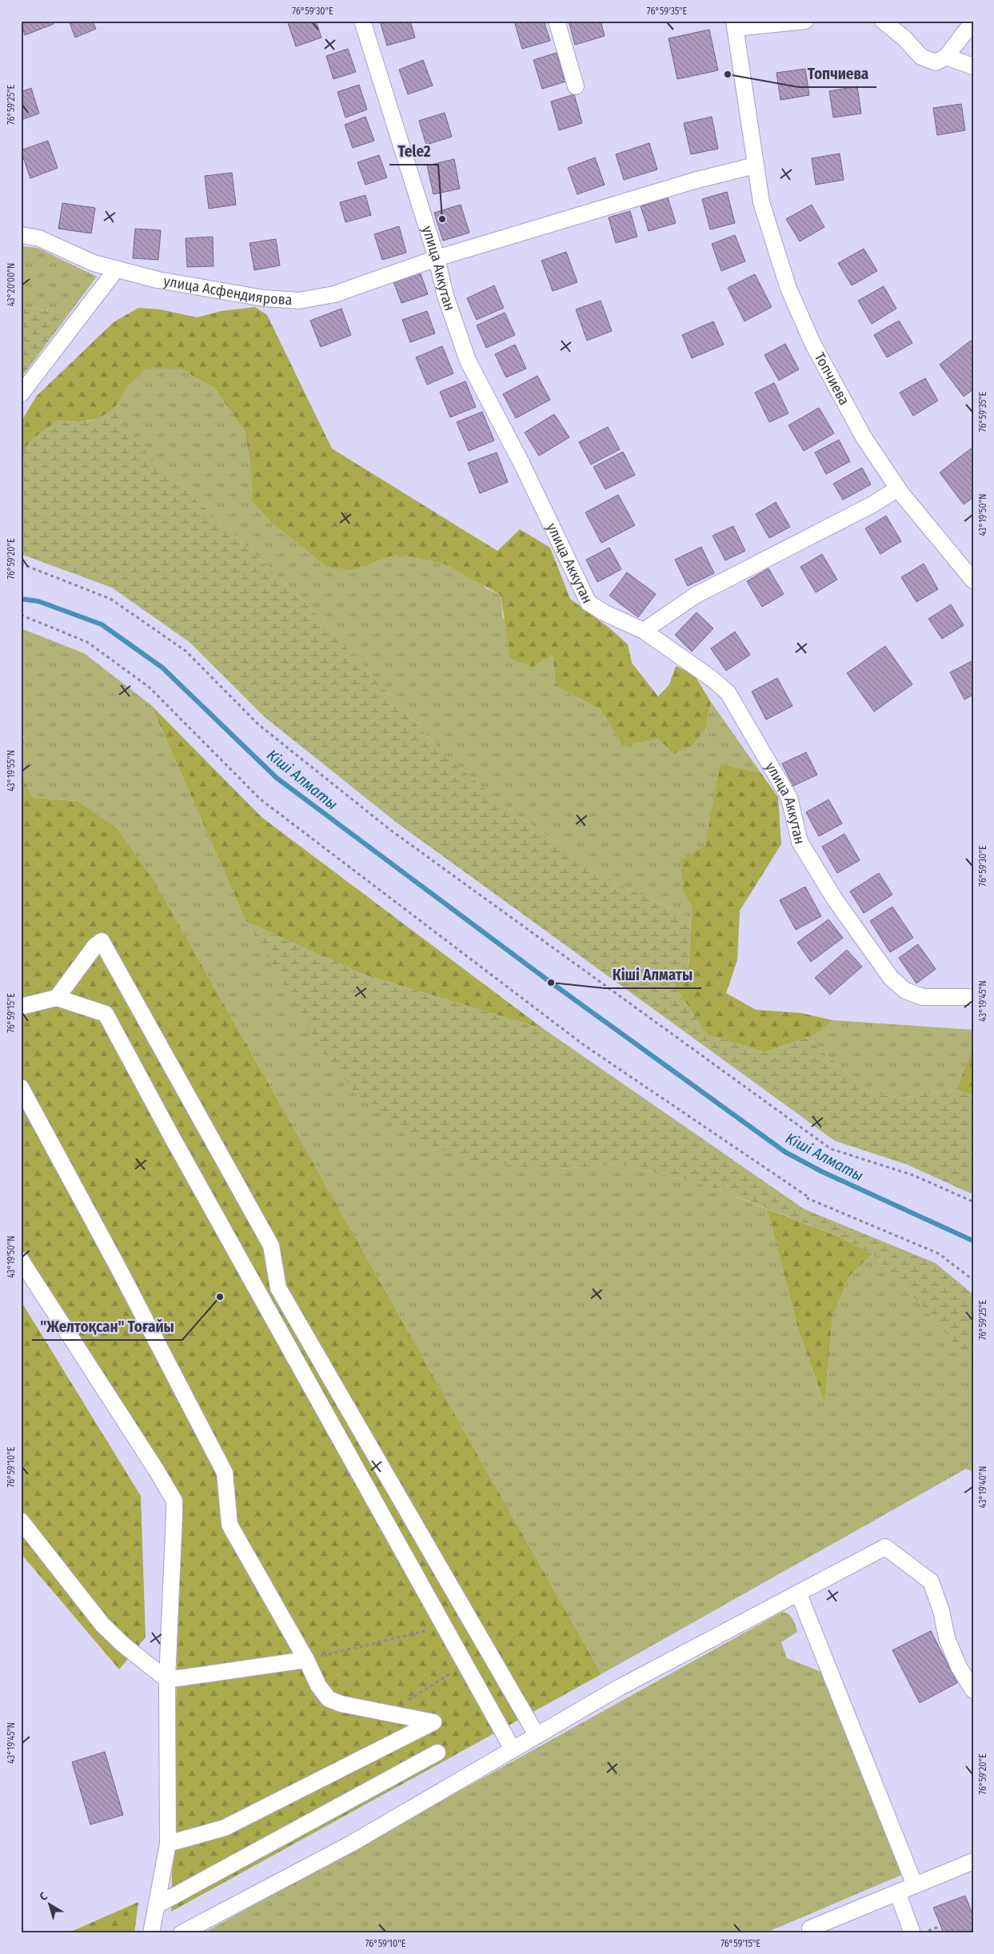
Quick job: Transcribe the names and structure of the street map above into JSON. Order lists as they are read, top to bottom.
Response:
{
  "streets": {
    "street": ["улица Аккутан", "улица Асфендиярова", "Топчиева"]
  },
  "crossings": [
    ["улица Аккутан", "улица Асфендиярова"]
  ],
  "water": ["Кіші Алматы"],
  "places": [
    "Топчиева",
    "Tele2",
    "Кіші Алматы",
    "\"Желтоқсан\" Тоғайы"
  ],
  "north": "top left",
  "coordinates": [
    "76°59'30\"E",
    "76°59'35\"E",
    "76°59'25\"E",
    "43°20'00\"N",
    "43°19'50\"N",
    "76°59'20\"E",
    "43°19'55\"N",
    "43°19'45\"N",
    "76°59'15\"E",
    "76°59'10\"E",
    "43°19'40\"N"
  ]
}
